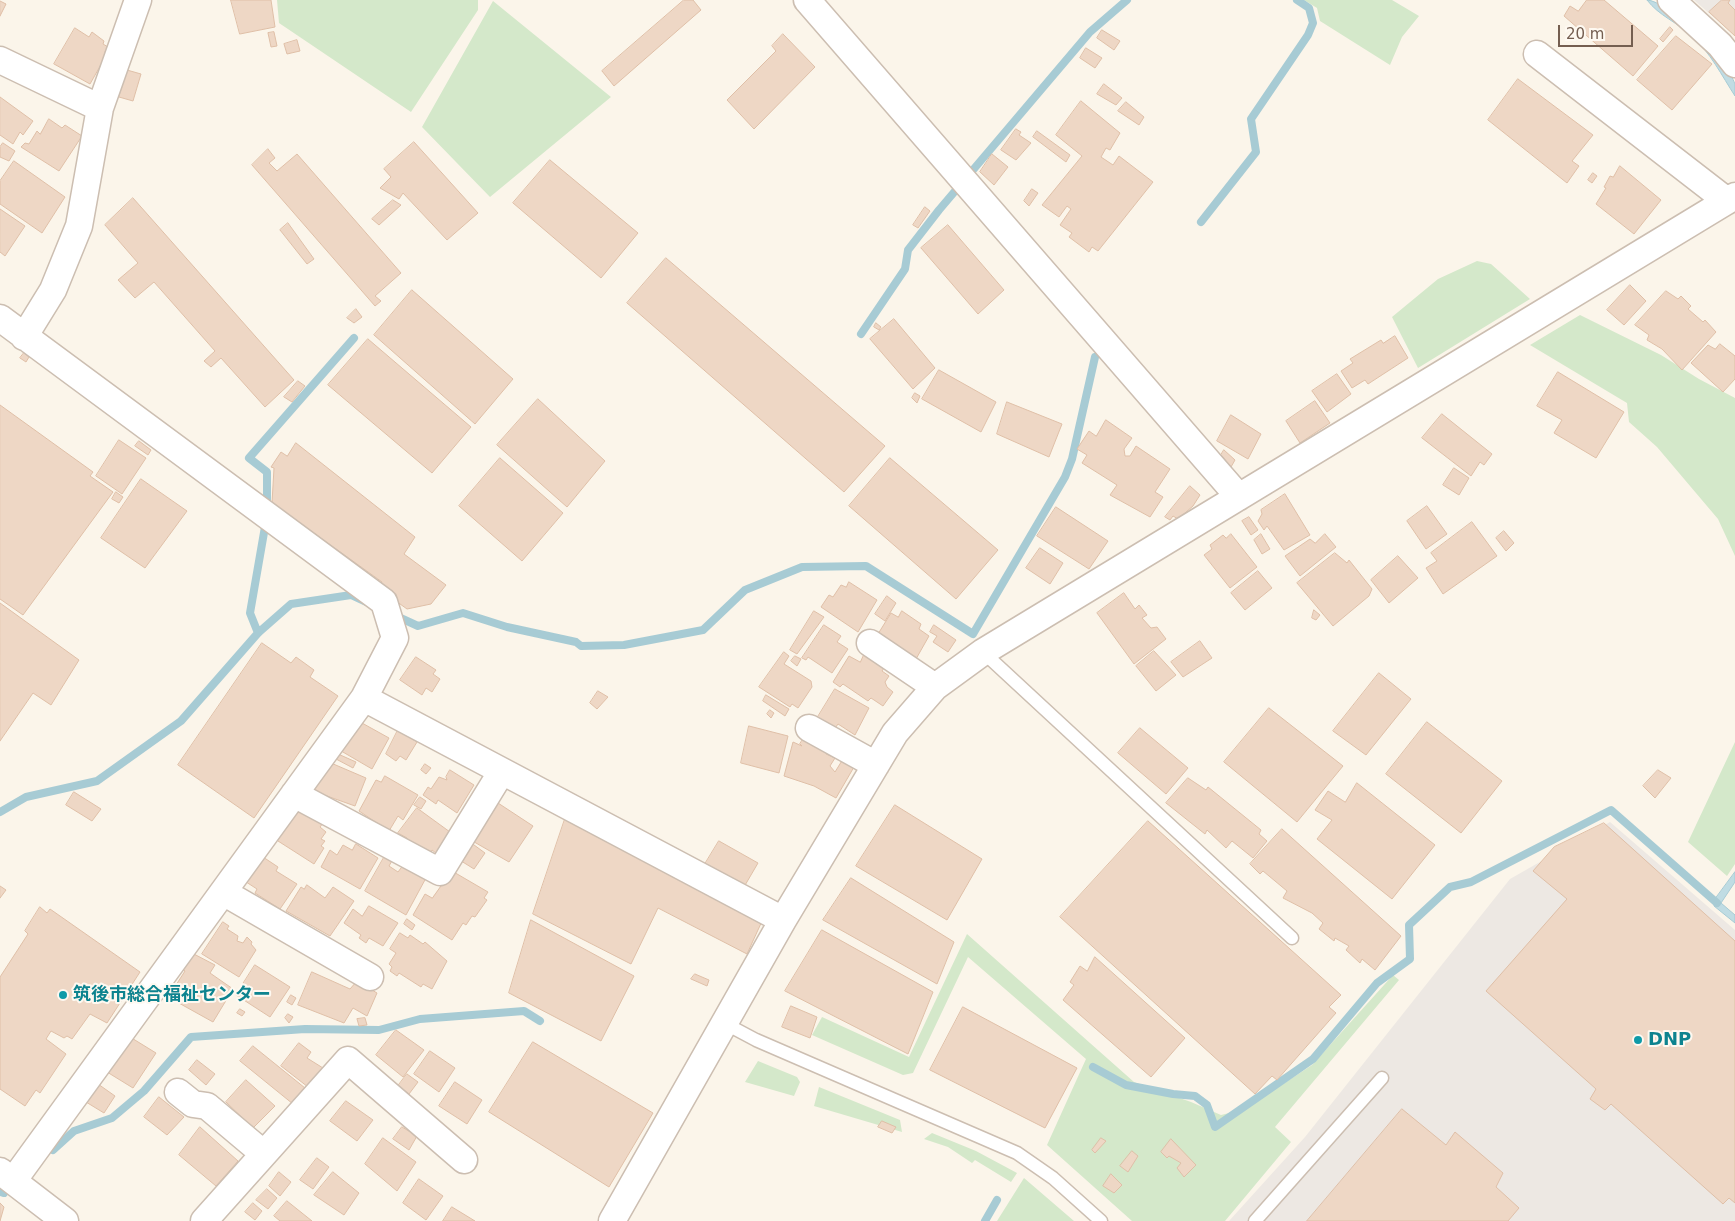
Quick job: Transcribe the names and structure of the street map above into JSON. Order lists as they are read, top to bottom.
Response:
{
  "places": ["筑後市総合福祉センター", "DNP"],
  "scale_bar": "20 m"
}
